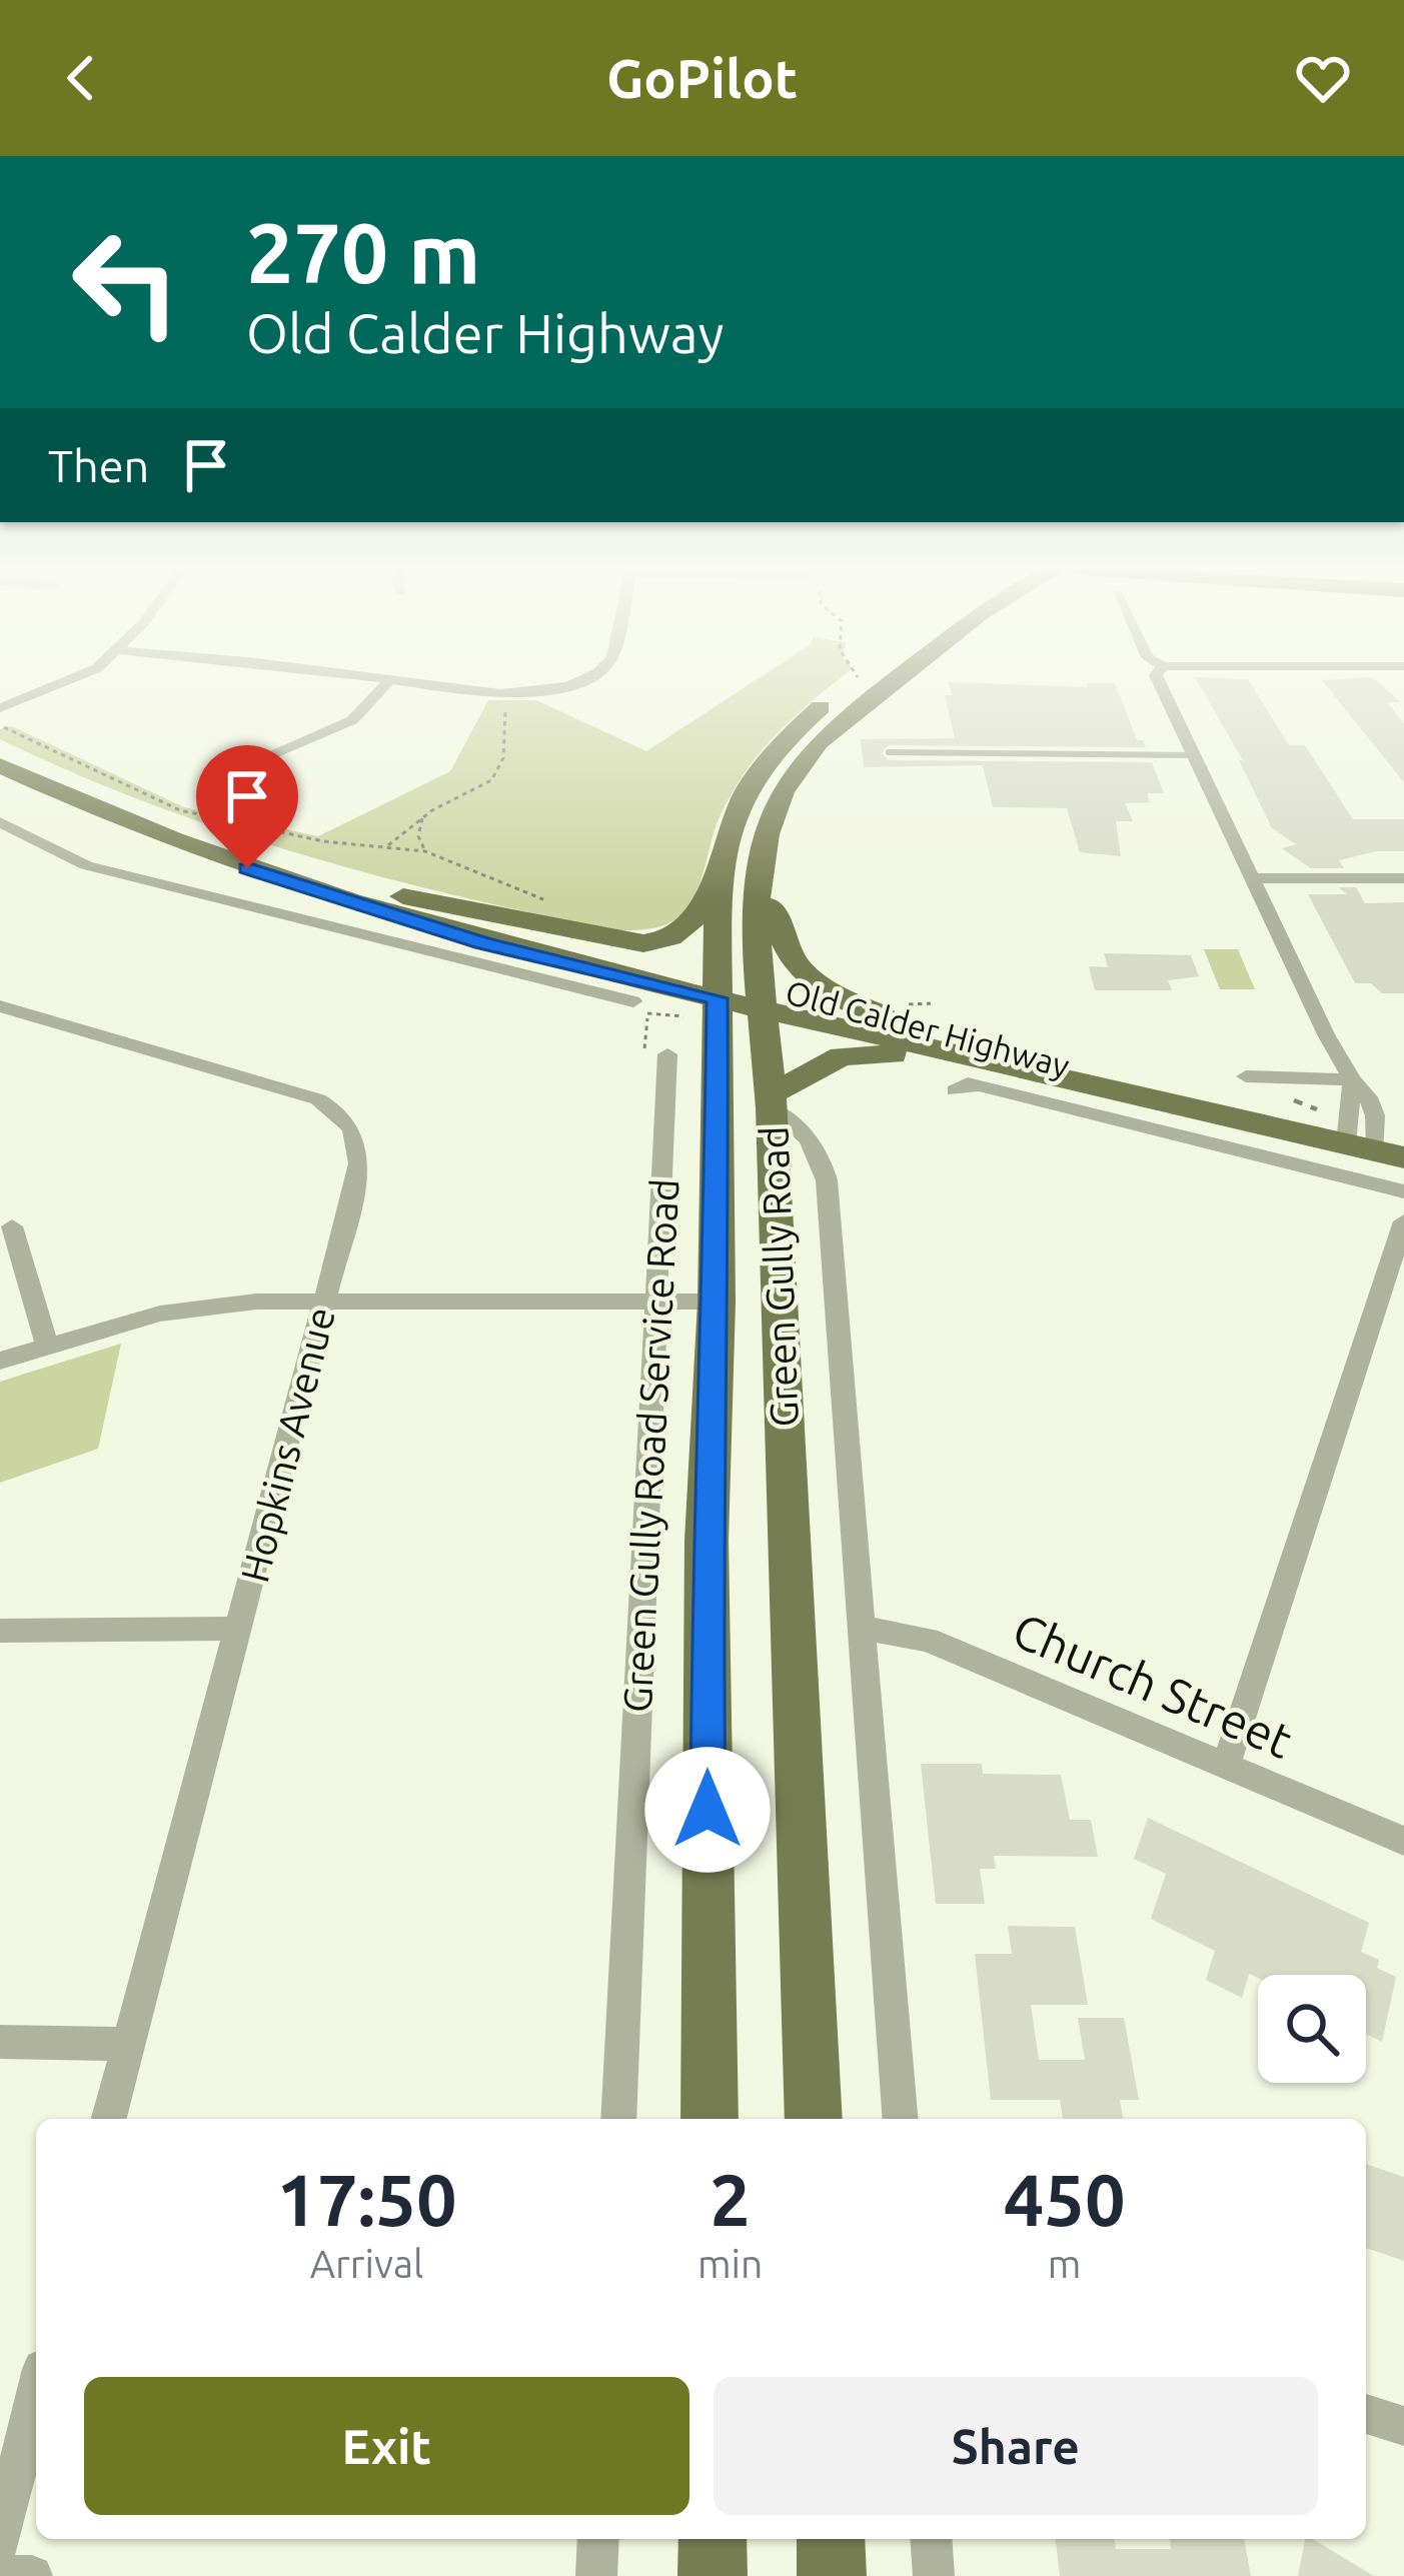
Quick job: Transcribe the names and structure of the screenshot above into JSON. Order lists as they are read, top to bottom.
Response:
{
  "streets": {
    "main road": ["Old Calder Highway", "Green Gully Road"],
    "street": ["Hopkins Avenue", "Green Gully Road Service Road", "Church Street"]
  },
  "crossings": [
    ["Old Calder Highway", "Green Gully Road"]
  ],
  "page": {
    "header": "GoPilot",
    "turn": ["270 m", "Old Calder Highway"],
    "then": "Then",
    "eta": [
      "17:50",
      "Arrival",
      "2",
      "min",
      "450",
      "m"
    ],
    "buttons": ["Exit", "Share"]
  }
}
